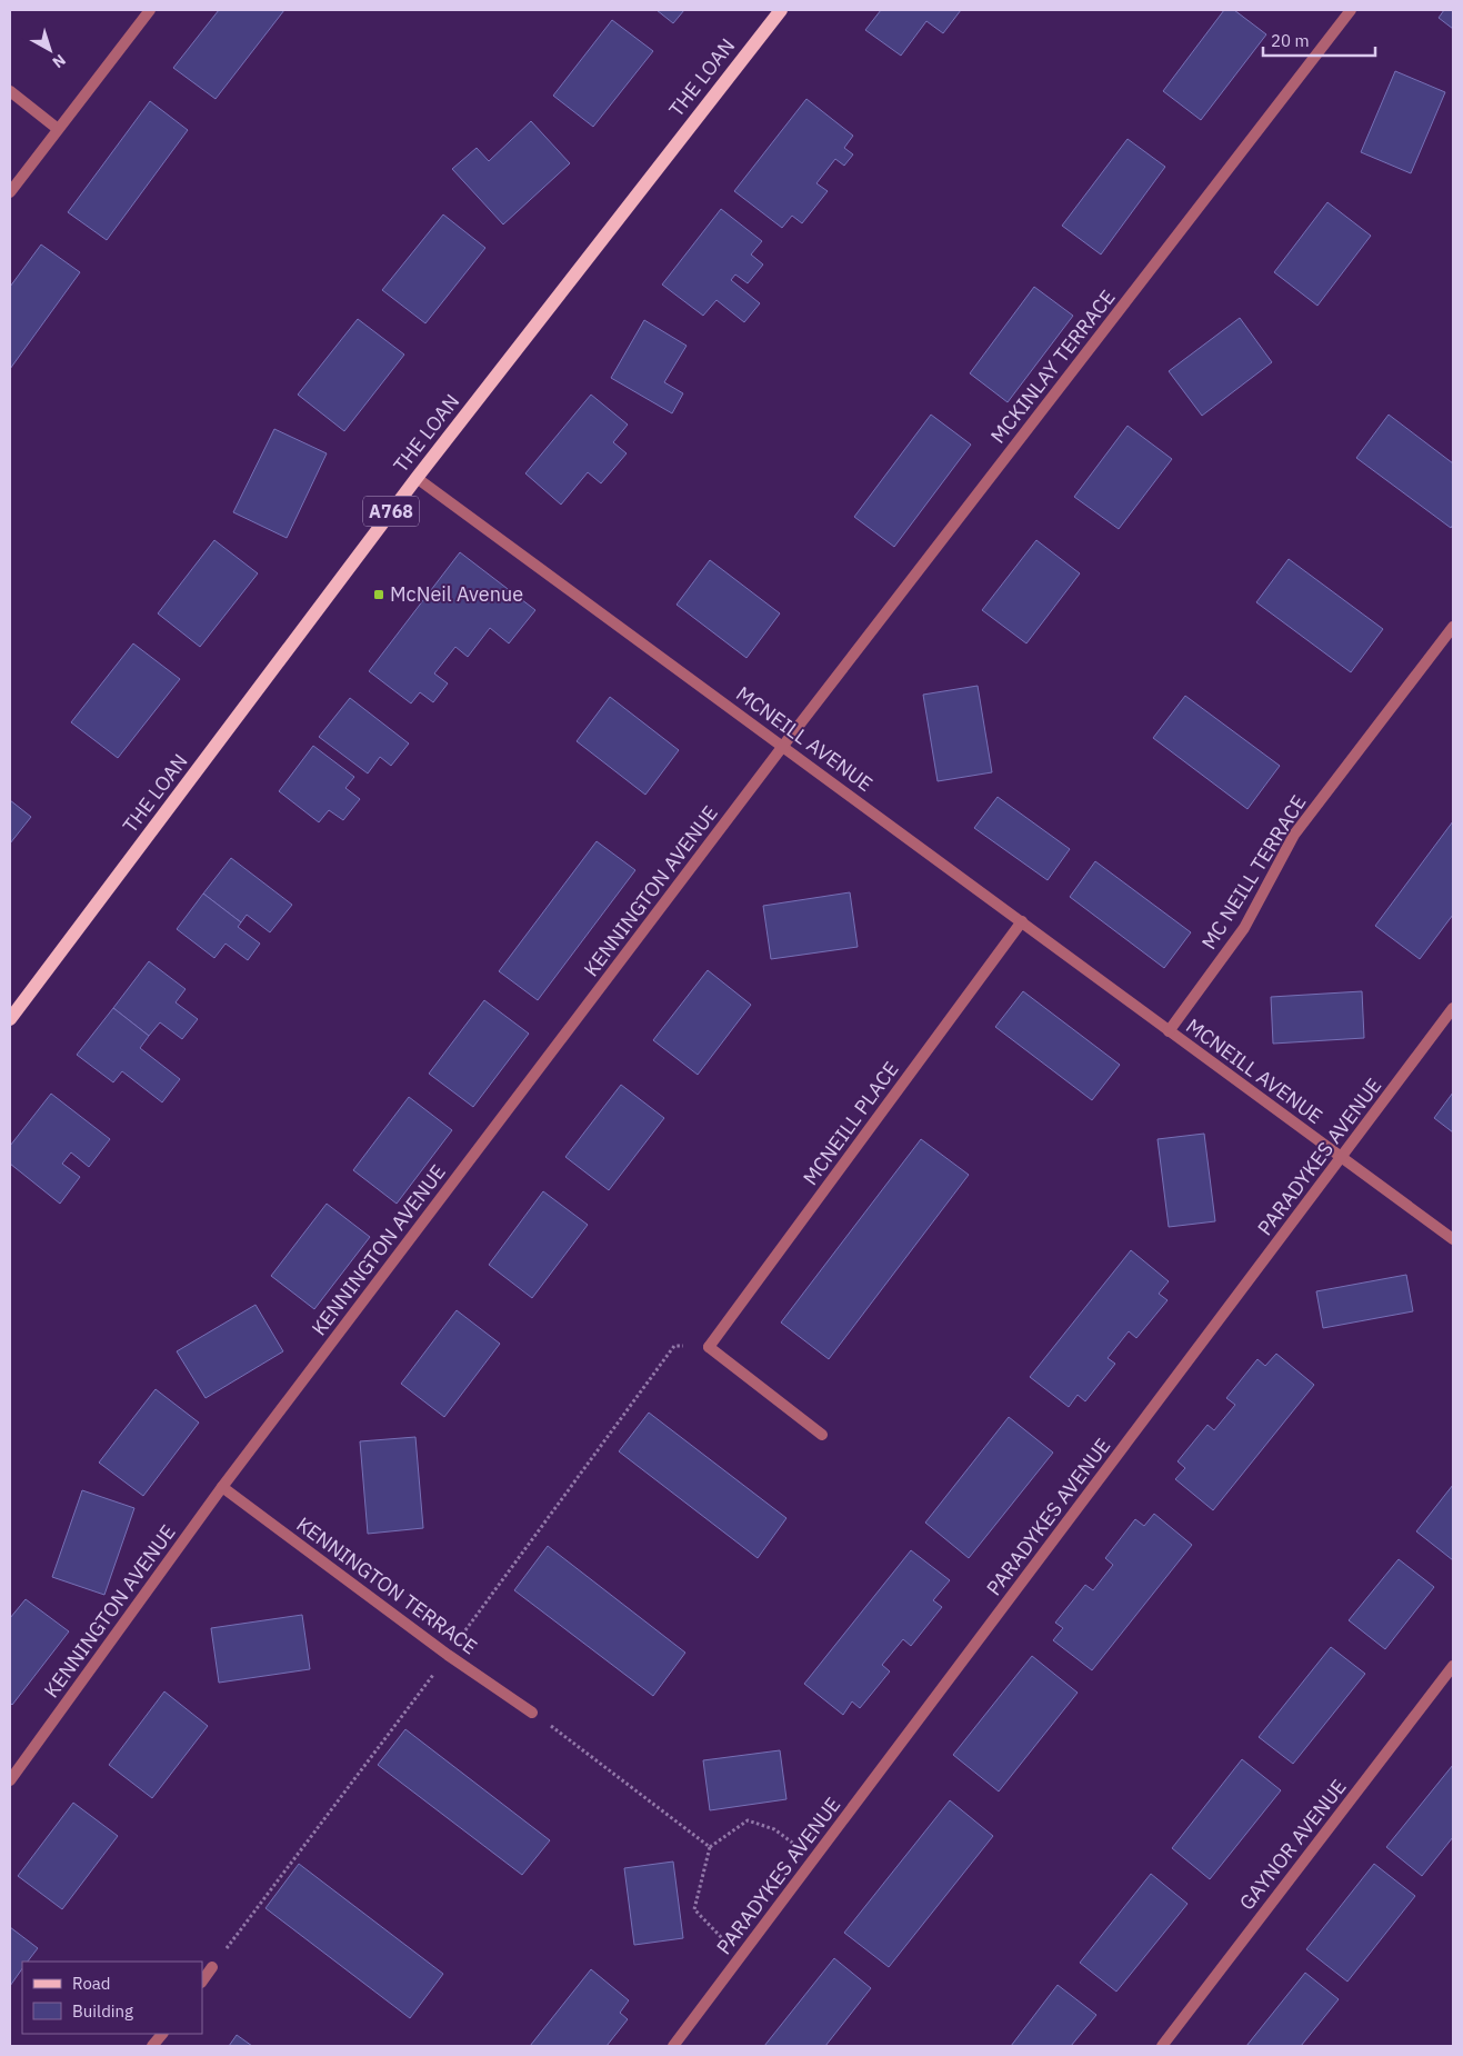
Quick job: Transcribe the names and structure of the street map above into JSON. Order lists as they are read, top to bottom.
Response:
{
  "streets": {
    "main road": ["THE LOAN", "A768"],
    "street": [
      "MCKINLAY TERRACE",
      "MCNEILL AVENUE",
      "MC NEILL TERRACE",
      "KENNINGTON AVENUE",
      "MCNEILL PLACE",
      "PARADYKES AVENUE",
      "KENNINGTON TERRACE",
      "GAYNOR AVENUE"
    ]
  },
  "crossings": [
    ["THE LOAN", "MCNEILL AVENUE"],
    ["MCKINLAY TERRACE", "MCNEILL AVENUE"],
    ["MCKINLAY TERRACE", "KENNINGTON AVENUE"],
    ["MCNEILL AVENUE", "MC NEILL TERRACE"],
    ["MCNEILL AVENUE", "KENNINGTON AVENUE"],
    ["MCNEILL AVENUE", "MCNEILL PLACE"],
    ["MCNEILL AVENUE", "PARADYKES AVENUE"],
    ["KENNINGTON AVENUE", "KENNINGTON TERRACE"]
  ],
  "places": {
    "transit": ["McNeil Avenue"]
  },
  "legend": ["Road", "Building"],
  "scale_bar": "20 m",
  "north": "bottom right"
}
